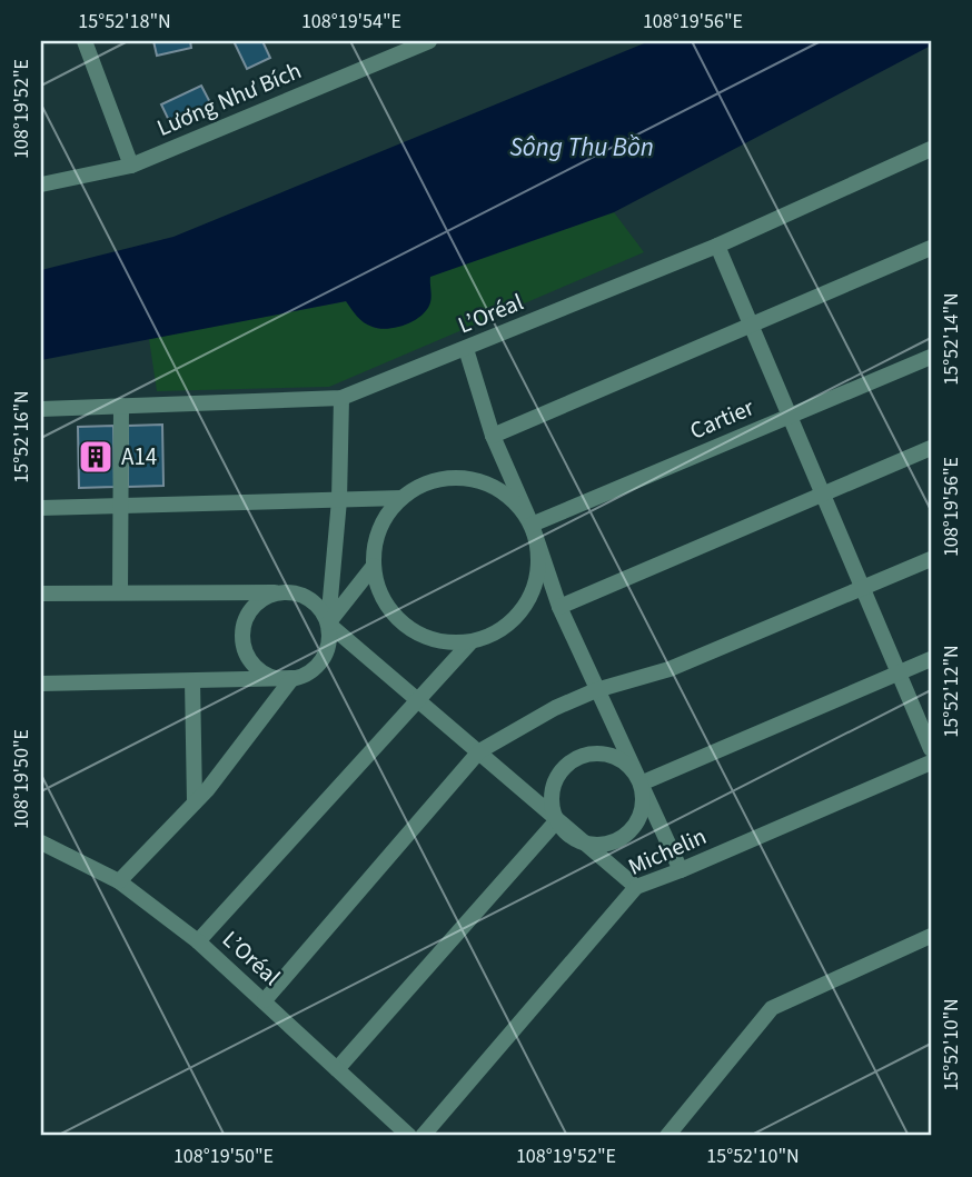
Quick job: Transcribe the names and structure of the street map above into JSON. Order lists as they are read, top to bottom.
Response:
{
  "streets": {
    "street": [
      "Lương Như Bích",
      "L’Oréal",
      "Cartier",
      "Michelin"
    ]
  },
  "water": ["Sông Thu Bồn"],
  "places": {
    "building": ["A14"]
  },
  "coordinates": [
    "15°52'18\"N",
    "108°19'54\"E",
    "108°19'56\"E",
    "108°19'52\"E",
    "15°52'14\"N",
    "15°52'16\"N",
    "15°52'12\"N",
    "108°19'50\"E",
    "15°52'10\"N"
  ]
}
